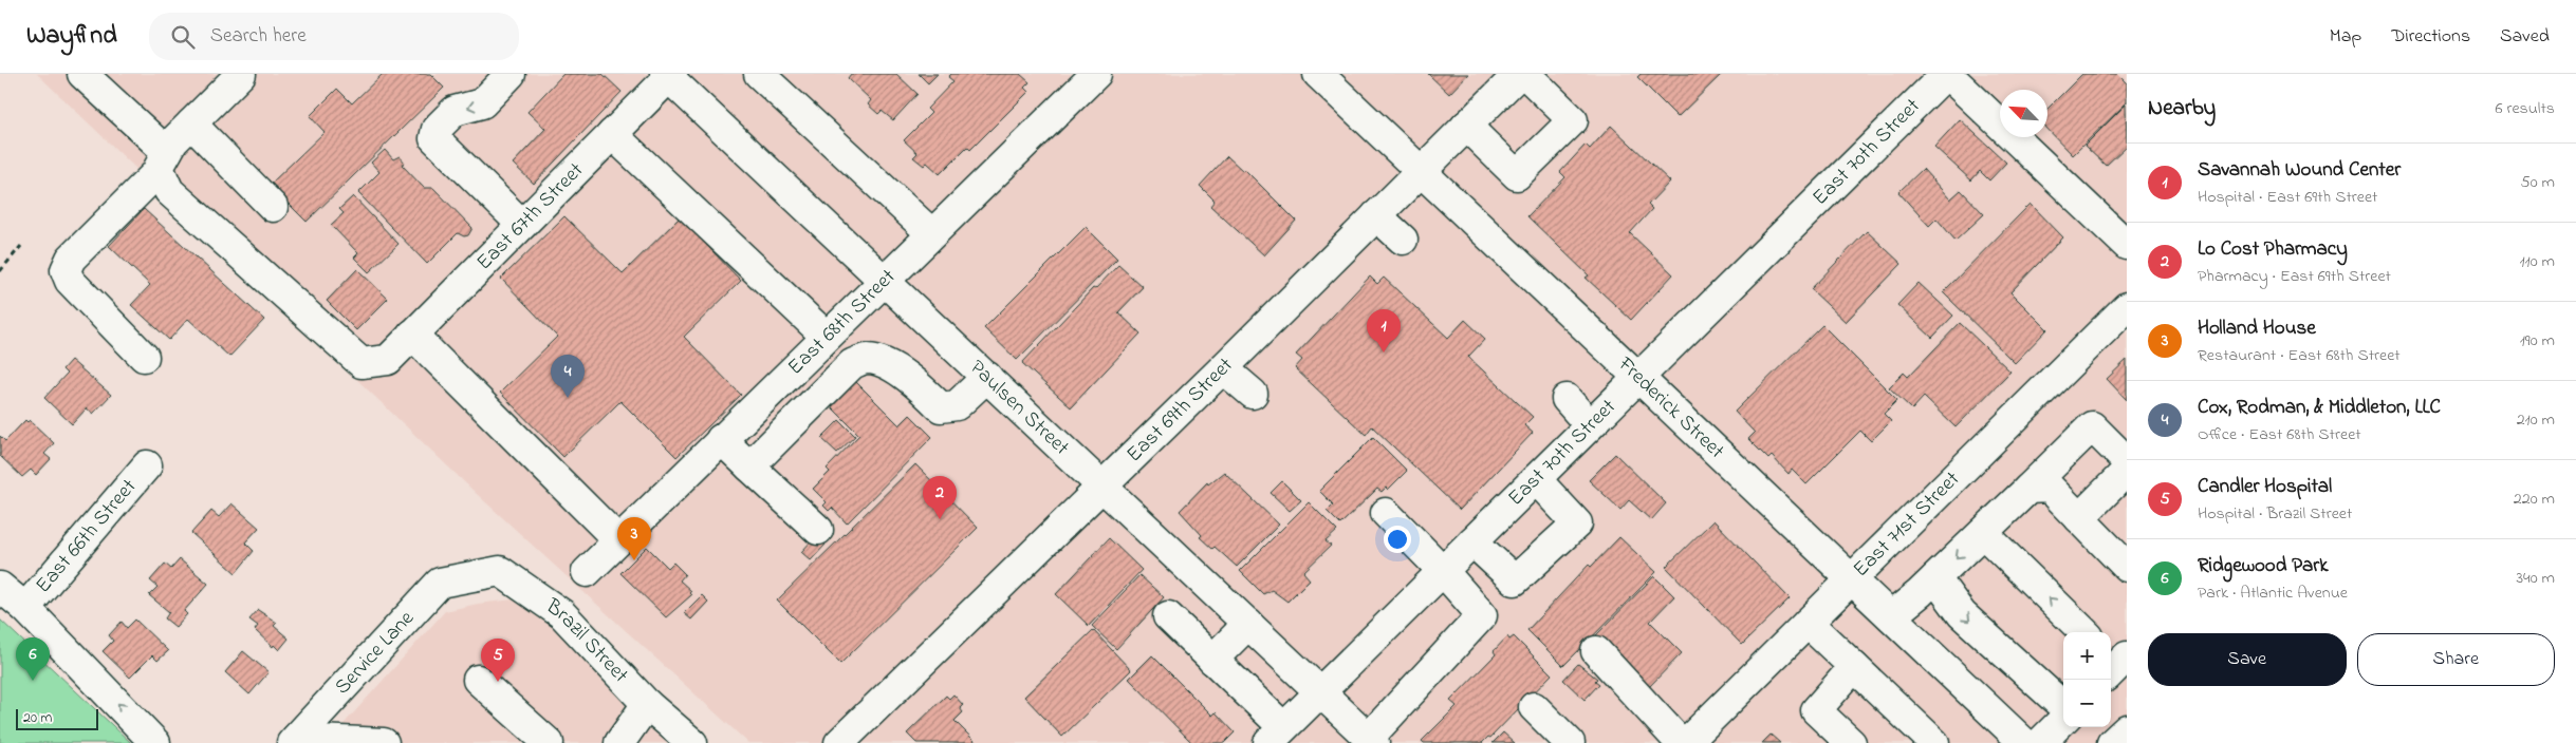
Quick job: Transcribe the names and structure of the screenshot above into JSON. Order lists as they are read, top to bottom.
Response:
{
  "streets": {
    "street": [
      "East 70th Street",
      "East 67th Street",
      "East 68th Street",
      "Paulsen Street",
      "Frederick Street",
      "East 69th Street",
      "East 71st Street",
      "East 66th Street",
      "Brazil Street",
      "Service Lane"
    ]
  },
  "crossings": [
    ["East 70th Street", "Paulsen Street"],
    ["East 70th Street", "Frederick Street"],
    ["East 67th Street", "Paulsen Street"],
    ["East 68th Street", "Paulsen Street"],
    ["Paulsen Street", "East 69th Street"],
    ["Frederick Street", "East 69th Street"],
    ["Frederick Street", "East 71st Street"],
    ["Brazil Street", "Service Lane"]
  ],
  "scale_bar": "20 m",
  "north": "top left",
  "page": {
    "header": "Wayfind",
    "search": "Search here",
    "nav": ["Map", "Directions", "Saved"],
    "heading": ["Nearby", "6 results"],
    "list": [
      {
        "mark": "1",
        "name": "Savannah Wound Center",
        "note": "Hospital · East 69th Street",
        "value": "50 m"
      },
      {
        "mark": "2",
        "name": "Lo Cost Pharmacy",
        "note": "Pharmacy · East 69th Street",
        "value": "110 m"
      },
      {
        "mark": "3",
        "name": "Holland House",
        "note": "Restaurant · East 68th Street",
        "value": "190 m"
      },
      {
        "mark": "4",
        "name": "Cox, Rodman, & Middleton, LLC",
        "note": "Office · East 68th Street",
        "value": "210 m"
      },
      {
        "mark": "5",
        "name": "Candler Hospital",
        "note": "Hospital · Brazil Street",
        "value": "220 m"
      },
      {
        "mark": "6",
        "name": "Ridgewood Park",
        "note": "Park · Atlantic Avenue",
        "value": "340 m"
      }
    ],
    "pins": [
      "1",
      "4",
      "2",
      "3",
      "6",
      "5"
    ],
    "buttons": ["Save", "Share"],
    "map_buttons": ["+", "−"],
    "scale": "20 m"
  }
}
